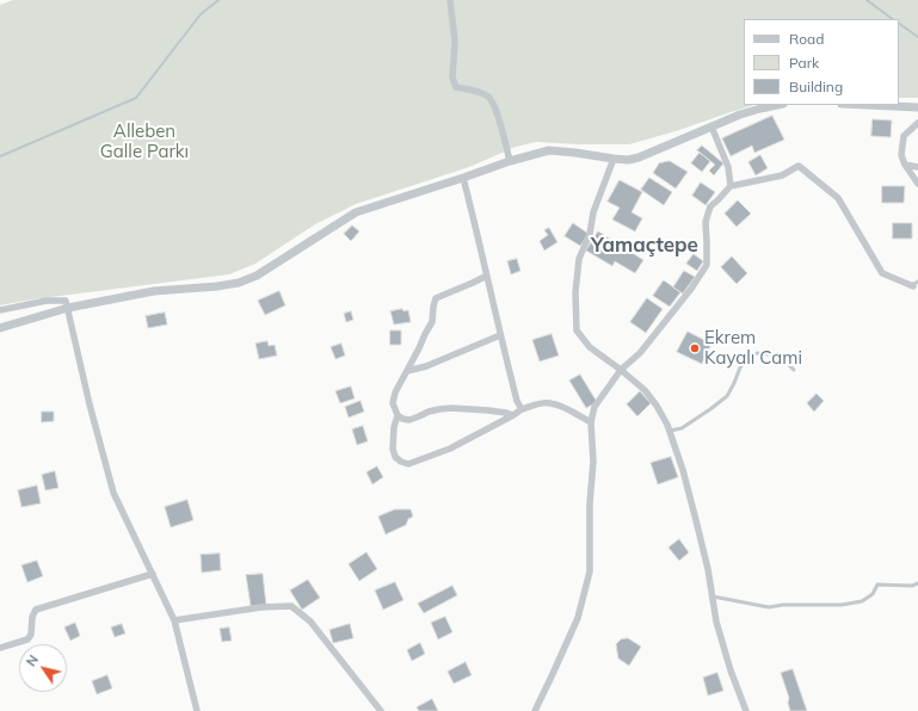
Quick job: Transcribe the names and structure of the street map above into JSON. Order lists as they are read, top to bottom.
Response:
{
  "districts": ["Yamaçtepe"],
  "parks": ["Alleben Galle Parkı"],
  "places": ["Ekrem Kayalı Cami"],
  "legend": ["Road", "Park", "Building"],
  "north": "top left"
}
